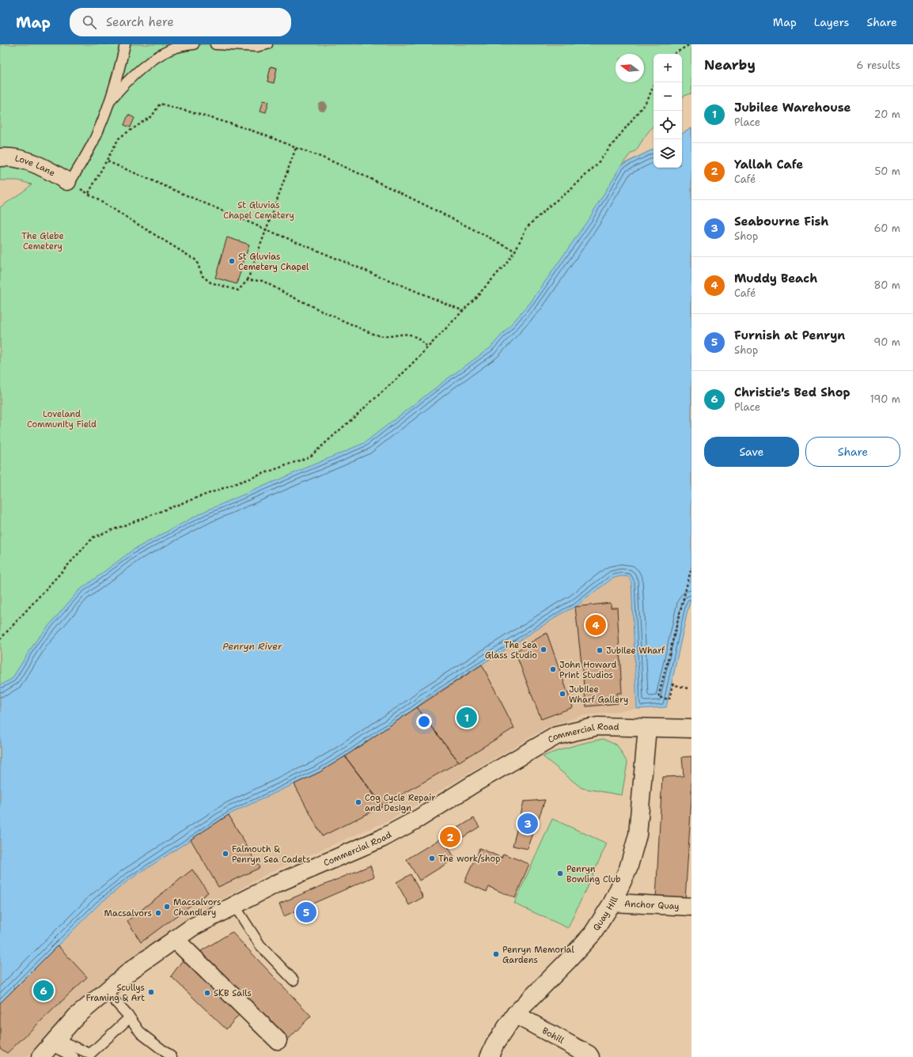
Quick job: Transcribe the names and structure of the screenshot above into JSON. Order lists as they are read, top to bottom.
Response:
{
  "streets": {
    "street": [
      "Love Lane",
      "Commercial Road",
      "Anchor Quay",
      "Quay Hill",
      "Bohill"
    ]
  },
  "crossings": [
    ["Commercial Road", "Quay Hill"],
    ["Anchor Quay", "Quay Hill"],
    ["Quay Hill", "Bohill"]
  ],
  "water": ["Penryn River"],
  "parks": ["St Gluvias Chapel Cemetery", "The Glebe Cemetery", "Loveland Community Field"],
  "places": [
    "St Gluvias Cemetery Chapel",
    "The Sea Glass Studio",
    "Jubilee Wharf",
    "John Howard Print Studios",
    "Jubilee Wharf Gallery",
    "Cog Cycle Repair and Design",
    "Falmouth & Penryn Sea Cadets",
    "The work/shop",
    "Penryn Bowling Club",
    "Macsalvors Chandlery",
    "Macsalvors",
    "Penryn Memorial Gardens",
    "Scullys Framing & Art",
    "SKB Sails"
  ],
  "north": "left",
  "page": {
    "header": "Map",
    "search": "Search here",
    "nav": ["Map", "Layers", "Share"],
    "heading": ["Nearby", "6 results"],
    "map_buttons": ["+", "−"],
    "list": [
      {
        "mark": "1",
        "name": "Jubilee Warehouse",
        "note": "Place",
        "value": "20 m"
      },
      {
        "mark": "2",
        "name": "Yallah Cafe",
        "note": "Café",
        "value": "50 m"
      },
      {
        "mark": "3",
        "name": "Seabourne Fish",
        "note": "Shop",
        "value": "60 m"
      },
      {
        "mark": "4",
        "name": "Muddy Beach",
        "note": "Café",
        "value": "80 m"
      },
      {
        "mark": "5",
        "name": "Furnish at Penryn",
        "note": "Shop",
        "value": "90 m"
      },
      {
        "mark": "6",
        "name": "Christie's Bed Shop",
        "note": "Place",
        "value": "190 m"
      }
    ],
    "buttons": ["Save", "Share"],
    "pins": [
      "4",
      "1",
      "3",
      "2",
      "5",
      "6"
    ]
  }
}
